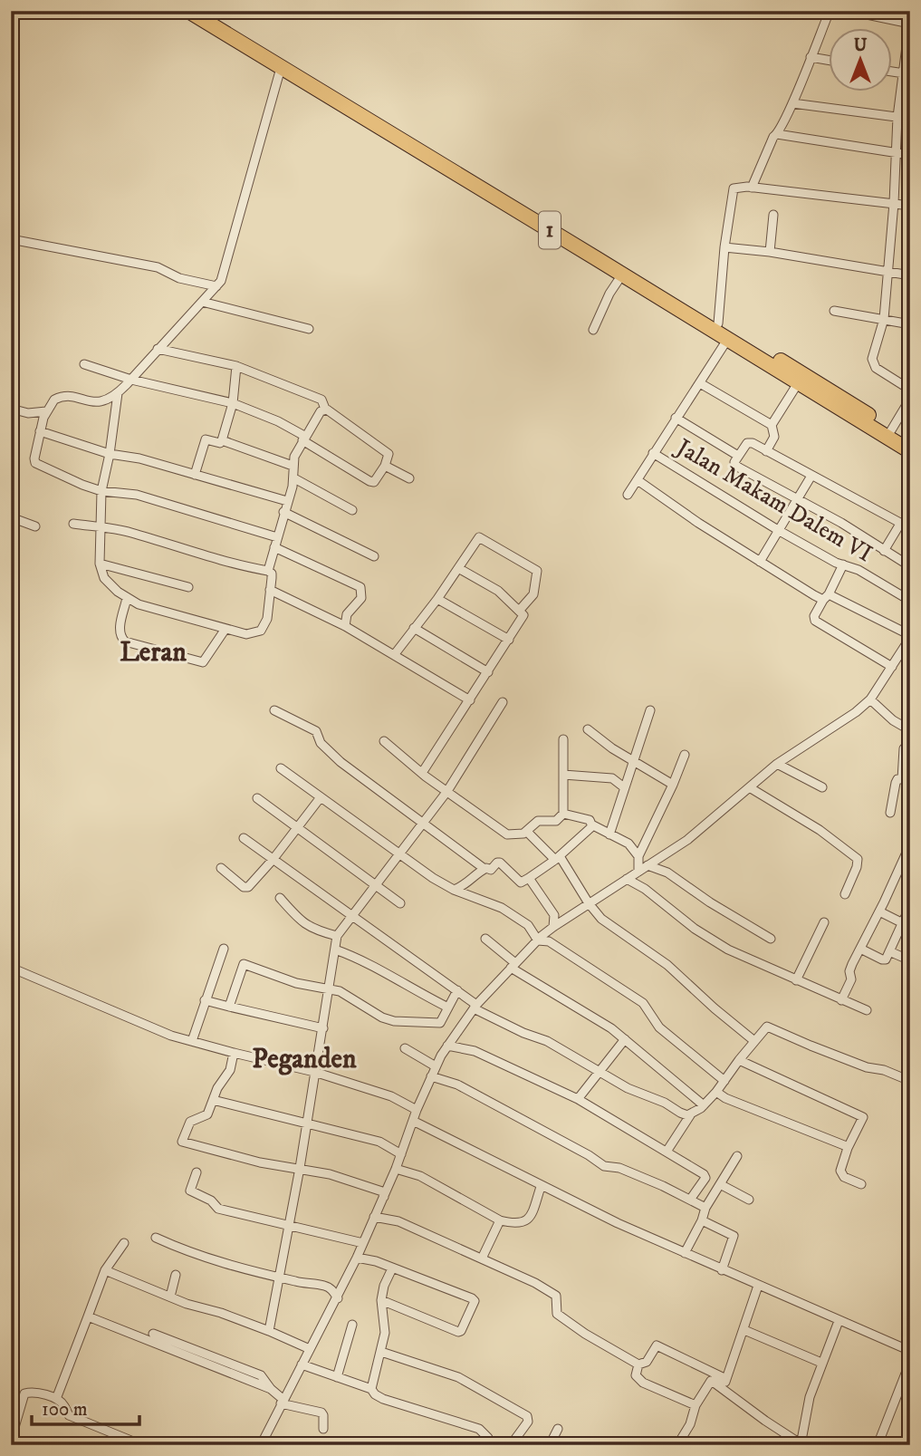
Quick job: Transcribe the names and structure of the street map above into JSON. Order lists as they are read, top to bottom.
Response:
{
  "streets": {
    "highway": ["1"],
    "street": ["Jalan Makam Dalem VI"]
  },
  "districts": ["Leran", "Peganden"],
  "scale_bar": "100 m",
  "north": "top"
}
